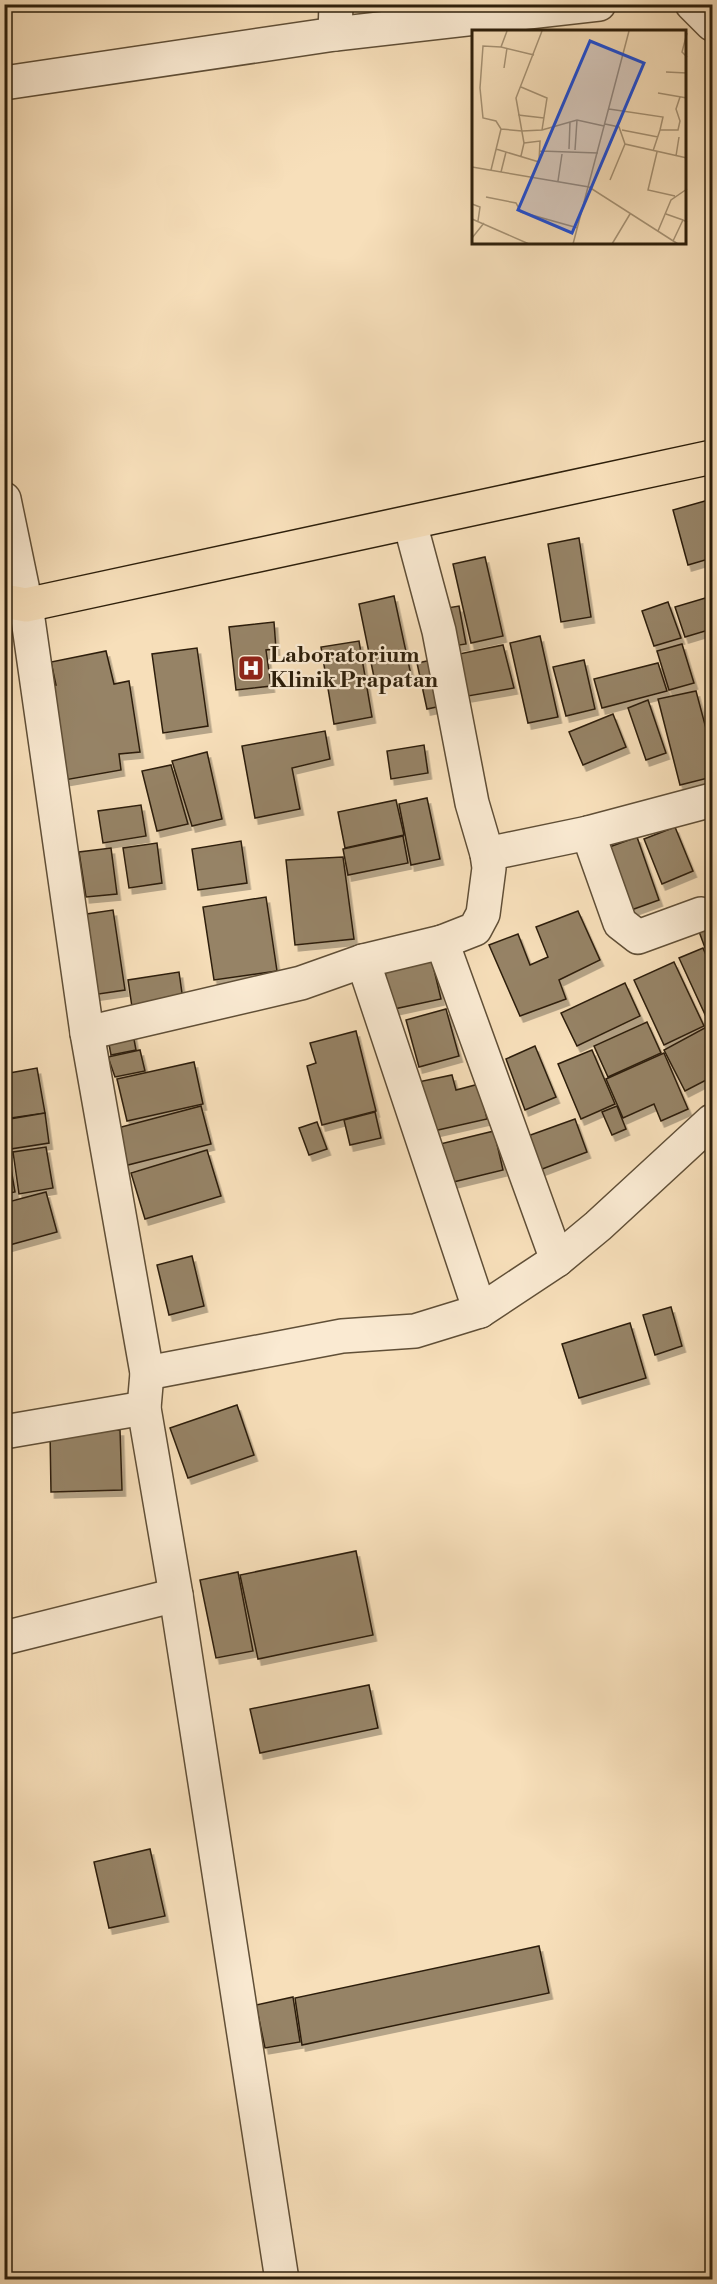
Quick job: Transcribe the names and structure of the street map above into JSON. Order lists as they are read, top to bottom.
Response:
{
  "places": {
    "hospital": ["Laboratorium Klinik Prapatan"]
  }
}
